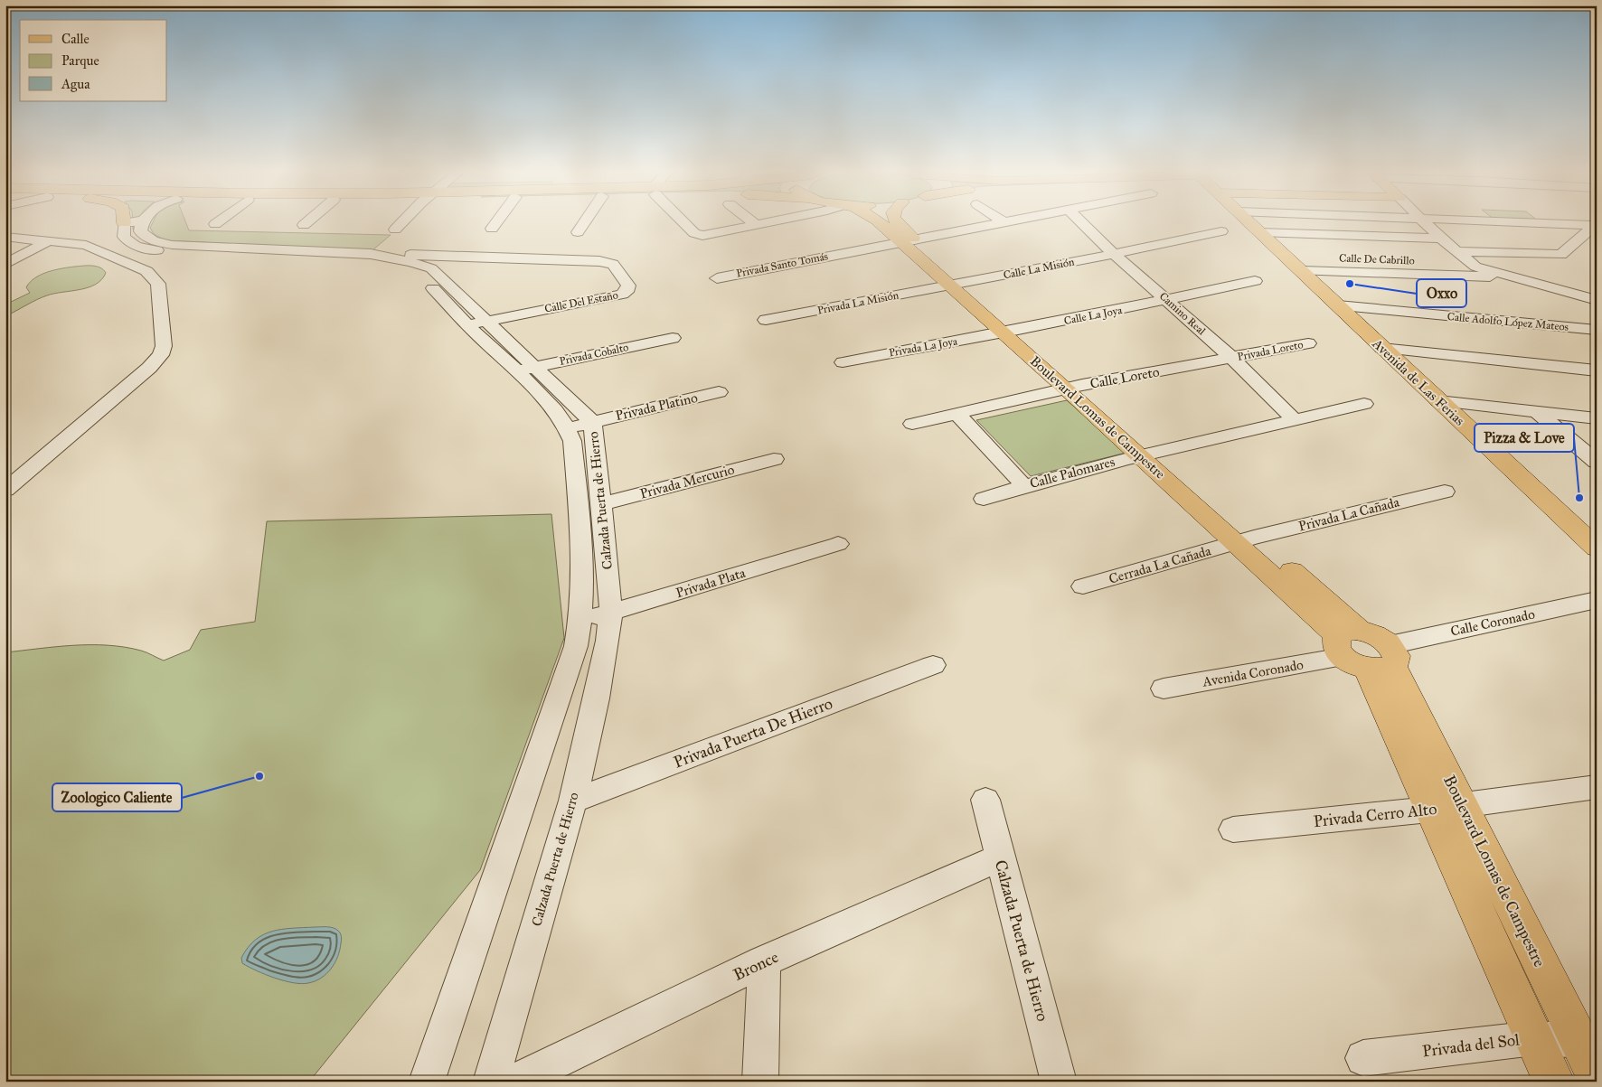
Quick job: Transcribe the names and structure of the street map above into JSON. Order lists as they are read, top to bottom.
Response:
{
  "streets": {
    "main road": ["Avenida de Las Ferias", "Boulevard Lomas de Campestre"],
    "street": [
      "Calle De Cabrillo",
      "Privada Santo Tomás",
      "Calle La Misión",
      "Calle Del Estaño",
      "Privada La Misión",
      "Camino Real",
      "Calle La Joya",
      "Calle Adolfo López Mateos",
      "Privada La Joya",
      "Privada Loreto",
      "Privada Cobalto",
      "Calle Loreto",
      "Privada Platino",
      "Calle Palomares",
      "Privada Mercurio",
      "Calzada Puerta de Hierro",
      "Privada La Cañada",
      "Cerrada La Cañada",
      "Privada Plata",
      "Calle Coronado",
      "Avenida Coronado",
      "Privada Puerta De Hierro",
      "Privada Cerro Alto",
      "Bronce",
      "Privada del Sol"
    ]
  },
  "crossings": [
    ["Privada Santo Tomás", "Boulevard Lomas de Campestre"],
    ["Calle La Misión", "Privada La Misión"],
    ["Calle La Misión", "Camino Real"],
    ["Calle La Misión", "Boulevard Lomas de Campestre"],
    ["Calle Del Estaño", "Calzada Puerta de Hierro"],
    ["Privada La Misión", "Boulevard Lomas de Campestre"],
    ["Camino Real", "Calle La Joya"],
    ["Camino Real", "Privada Loreto"],
    ["Camino Real", "Calle Loreto"],
    ["Camino Real", "Calle Palomares"],
    ["Calle La Joya", "Privada La Joya"],
    ["Calle La Joya", "Boulevard Lomas de Campestre"],
    ["Calle Adolfo López Mateos", "Avenida de Las Ferias"],
    ["Privada La Joya", "Boulevard Lomas de Campestre"],
    ["Privada Loreto", "Calle Loreto"],
    ["Privada Cobalto", "Calzada Puerta de Hierro"],
    ["Calle Loreto", "Boulevard Lomas de Campestre"],
    ["Privada Platino", "Calzada Puerta de Hierro"],
    ["Boulevard Lomas de Campestre", "Calle Palomares"],
    ["Boulevard Lomas de Campestre", "Privada La Cañada"],
    ["Boulevard Lomas de Campestre", "Cerrada La Cañada"],
    ["Boulevard Lomas de Campestre", "Calle Coronado"],
    ["Boulevard Lomas de Campestre", "Avenida Coronado"],
    ["Boulevard Lomas de Campestre", "Privada Cerro Alto"],
    ["Boulevard Lomas de Campestre", "Privada del Sol"],
    ["Privada Mercurio", "Calzada Puerta de Hierro"],
    ["Calzada Puerta de Hierro", "Privada Plata"],
    ["Calzada Puerta de Hierro", "Privada Puerta De Hierro"],
    ["Calzada Puerta de Hierro", "Bronce"],
    ["Privada La Cañada", "Cerrada La Cañada"],
    ["Calle Coronado", "Avenida Coronado"]
  ],
  "places": ["Oxxo", "Pizza & Love", "Zoologico Caliente"],
  "legend": ["Calle", "Parque", "Agua"]
}
